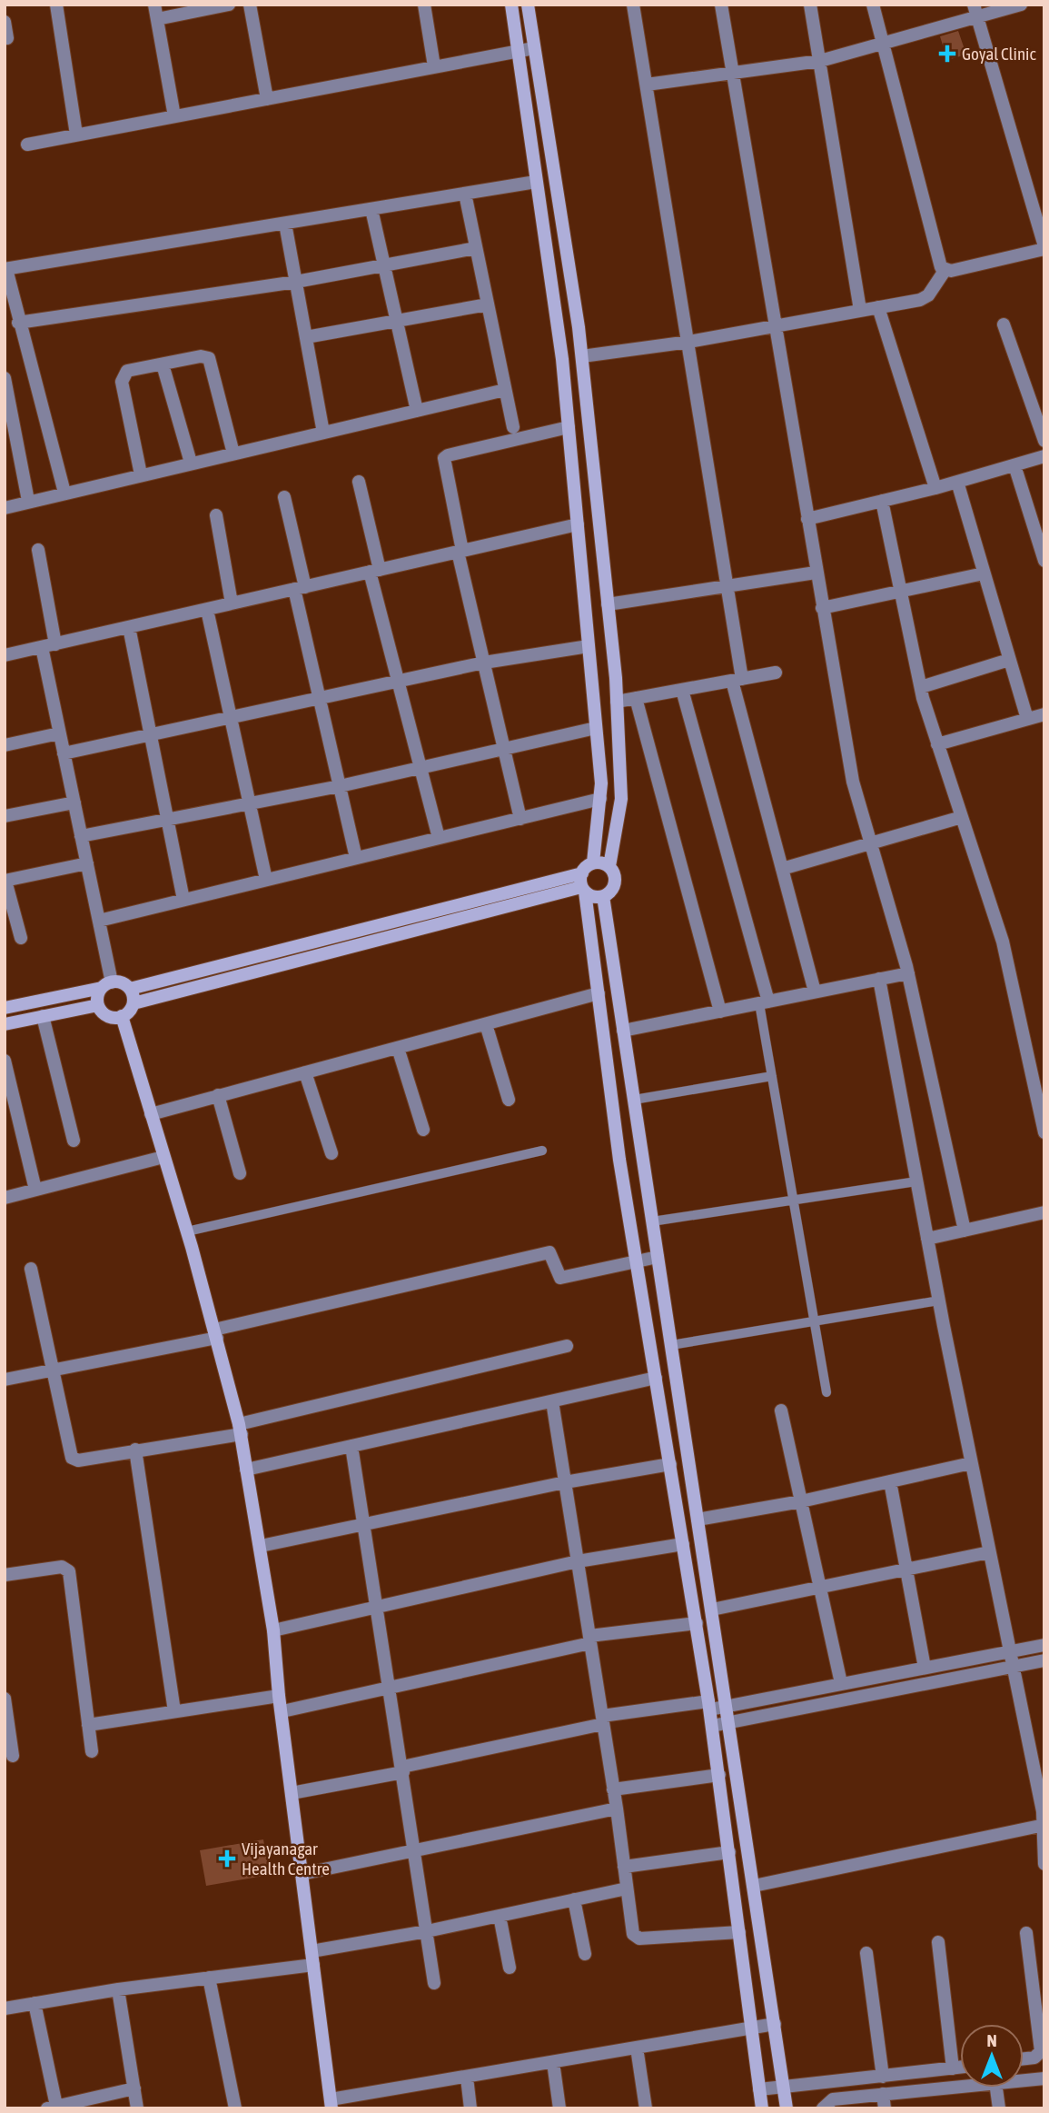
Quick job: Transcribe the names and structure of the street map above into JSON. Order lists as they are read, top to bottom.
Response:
{
  "places": {
    "health": ["Goyal Clinic", "Vijayanagar Health Centre"]
  },
  "north": "top"
}
